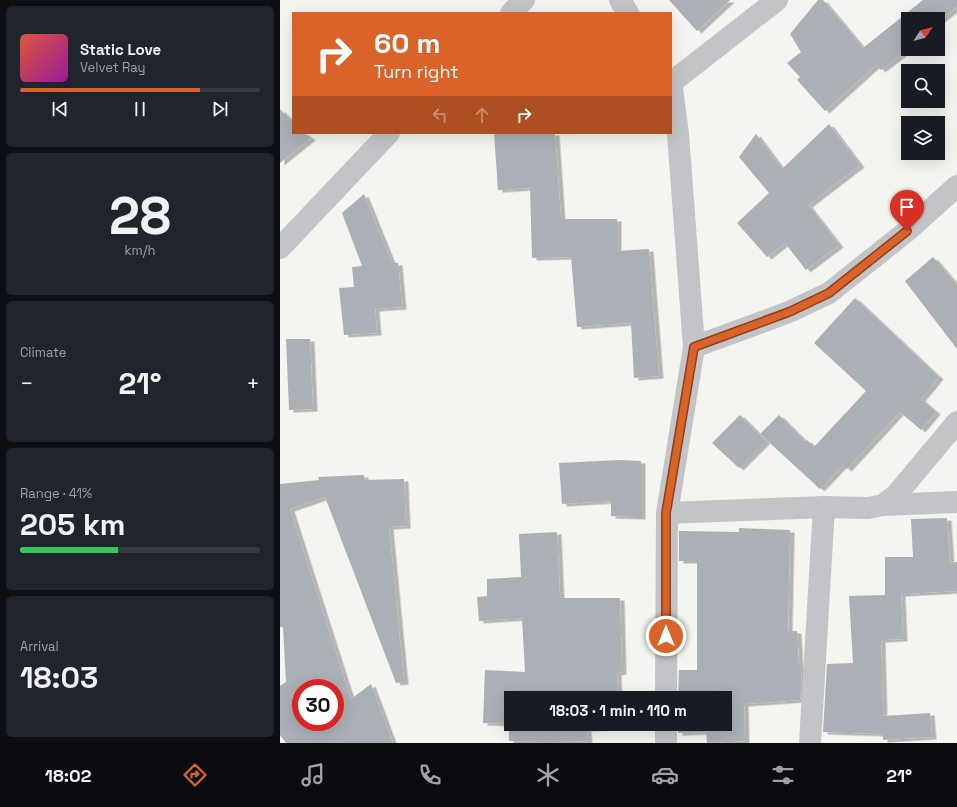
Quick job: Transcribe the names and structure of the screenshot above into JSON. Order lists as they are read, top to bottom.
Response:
{
  "north": "top right",
  "page": {
    "turn": ["60 m", "Turn right"],
    "song": ["Static Love", "Velvet Ray"],
    "tile": [
      ["28", "km/h"],
      "Climate",
      ["Range · 41%", "205 km"],
      ["Arrival", "18:03"]
    ],
    "heat": ["−", "21°", "+"],
    "limit": "30",
    "trip": "18:03 · 1 min · 110 m",
    "tabs": ["18:02", "21°"]
  }
}
